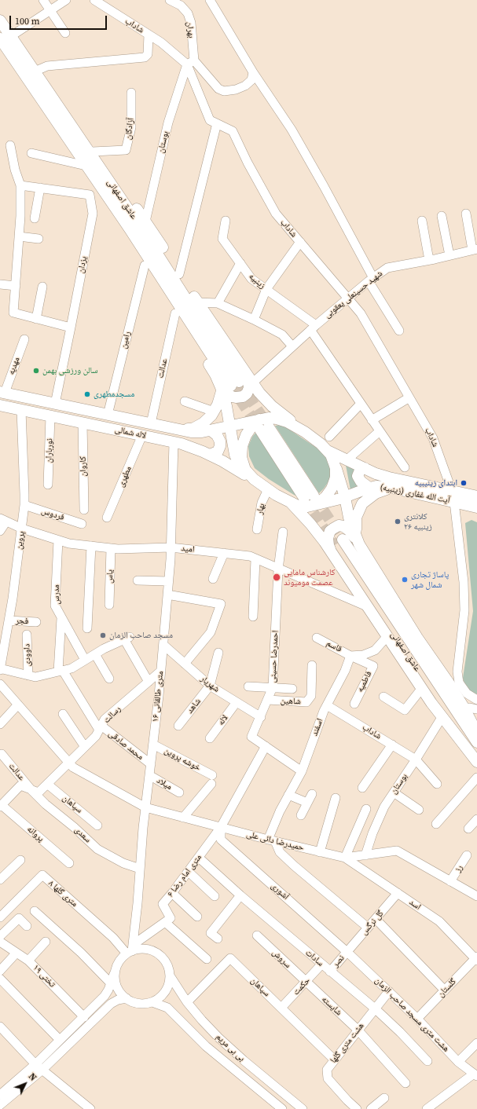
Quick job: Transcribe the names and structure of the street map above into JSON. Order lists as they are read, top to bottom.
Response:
{
  "streets": {
    "main road": ["عاشق اصفهانی", "لاله شمالی", "آیت الله غفاری (زینبیه)"],
    "street": [
      "شاداب",
      "بهران",
      "آزادگان",
      "بوستان",
      "یزدان",
      "زینبیه",
      "شهید حسینعلی یعقوبی",
      "رامین",
      "مهدیه",
      "عدالت",
      "نورباران",
      "کاروان",
      "مطهری",
      "بهار",
      "فردوس",
      "پروین",
      "امید",
      "یاس",
      "مدرس",
      "فجر",
      "قاسم",
      "داوودی",
      "احمدرضا حسینی",
      "فاطمیه",
      "شهریار",
      "۱۶ متری طالقانی",
      "شاهین",
      "شاهد",
      "رسالت",
      "لاله",
      "اسفند",
      "محمد صادقی",
      "خوشه پروین",
      "میلاد",
      "سپاهان",
      "پروانه",
      "سعدی",
      "حمیدرضا دائی علی",
      "رز",
      "۶ متری امام رضا",
      "آشوری",
      "۸ متری گلها",
      "اسد",
      "گل نرگس",
      "سادات",
      "سروش",
      "نصر",
      "تختی ۱۹",
      "حکمت",
      "گلستان",
      "شایسته",
      "هشت متری مسجد صاحب الزمان",
      "هشت متری گلها",
      "بی بی مریم"
    ]
  },
  "crossings": [
    ["شاداب", "بهران"],
    ["شاداب", "بوستان"],
    ["شاداب", "شهید حسینعلی یعقوبی"],
    ["شاداب", "آیت الله غفاری (زینبیه)"],
    ["شاداب", "اسفند"],
    ["بهران", "بوستان"],
    ["بوستان", "حمیدرضا دائی علی"],
    ["یزدان", "لاله شمالی"],
    ["زینبیه", "شهید حسینعلی یعقوبی"],
    ["رامین", "لاله شمالی"],
    ["مهدیه", "لاله شمالی"],
    ["عدالت", "لاله شمالی"],
    ["عدالت", "رسالت"],
    ["عدالت", "سعدی"],
    ["لاله شمالی", "نورباران"],
    ["لاله شمالی", "کاروان"],
    ["لاله شمالی", "مطهری"],
    ["لاله شمالی", "پروین"],
    ["لاله شمالی", "۱۶ متری طالقانی"],
    ["فردوس", "پروین"],
    ["پروین", "امید"],
    ["پروین", "فجر"],
    ["امید", "یاس"],
    ["امید", "مدرس"],
    ["امید", "احمدرضا حسینی"],
    ["امید", "۱۶ متری طالقانی"],
    ["قاسم", "فاطمیه"],
    ["قاسم", "اسفند"],
    ["احمدرضا حسینی", "شهریار"],
    ["احمدرضا حسینی", "شاهین"],
    ["احمدرضا حسینی", "اسفند"],
    ["احمدرضا حسینی", "۶ متری امام رضا"],
    ["فاطمیه", "اسفند"],
    ["شهریار", "۱۶ متری طالقانی"],
    ["شهریار", "شاهد"],
    ["شهریار", "لاله"],
    ["۱۶ متری طالقانی", "رسالت"],
    ["۱۶ متری طالقانی", "محمد صادقی"],
    ["۱۶ متری طالقانی", "خوشه پروین"],
    ["۱۶ متری طالقانی", "میلاد"],
    ["۱۶ متری طالقانی", "سعدی"],
    ["۱۶ متری طالقانی", "حمیدرضا دائی علی"],
    ["۱۶ متری طالقانی", "۸ متری گلها"],
    ["۱۶ متری طالقانی", "بی بی مریم"],
    ["رسالت", "محمد صادقی"],
    ["رسالت", "سپاهان"],
    ["رسالت", "پروانه"],
    ["رسالت", "سعدی"],
    ["رسالت", "حمیدرضا دائی علی"],
    ["اسفند", "حمیدرضا دائی علی"],
    ["خوشه پروین", "حمیدرضا دائی علی"],
    ["سپاهان", "حکمت"],
    ["سپاهان", "هشت متری گلها"],
    ["سپاهان", "بی بی مریم"],
    ["حمیدرضا دائی علی", "رز"],
    ["حمیدرضا دائی علی", "۶ متری امام رضا"],
    ["حمیدرضا دائی علی", "آشوری"],
    ["حمیدرضا دائی علی", "اسد"],
    ["۶ متری امام رضا", "آشوری"],
    ["۶ متری امام رضا", "سادات"],
    ["آشوری", "گل نرگس"],
    ["آشوری", "نصر"],
    ["آشوری", "هشت متری مسجد صاحب الزمان"],
    ["۸ متری گلها", "بی بی مریم"],
    ["اسد", "گل نرگس"],
    ["اسد", "گلستان"],
    ["گل نرگس", "نصر"],
    ["گل نرگس", "هشت متری مسجد صاحب الزمان"],
    ["سادات", "نصر"],
    ["سادات", "حکمت"],
    ["سادات", "هشت متری گلها"],
    ["سروش", "حکمت"],
    ["سروش", "شایسته"],
    ["نصر", "هشت متری مسجد صاحب الزمان"],
    ["حکمت", "شایسته"],
    ["گلستان", "هشت متری مسجد صاحب الزمان"],
    ["شایسته", "هشت متری گلها"],
    ["هشت متری مسجد صاحب الزمان", "هشت متری گلها"]
  ],
  "places": [
    "سالن ورزشی بهمن",
    "مسجدمطهری",
    "ابتدای زینیبیه",
    "کلانتری ۲۶ زینبیه",
    "کارشناس مامایی عصمت مومیوند",
    "پاساژ تجاری شمال شهر",
    "مسجد صاحب الزمان"
  ],
  "scale_bar": "100 m",
  "north": "top right"
}
